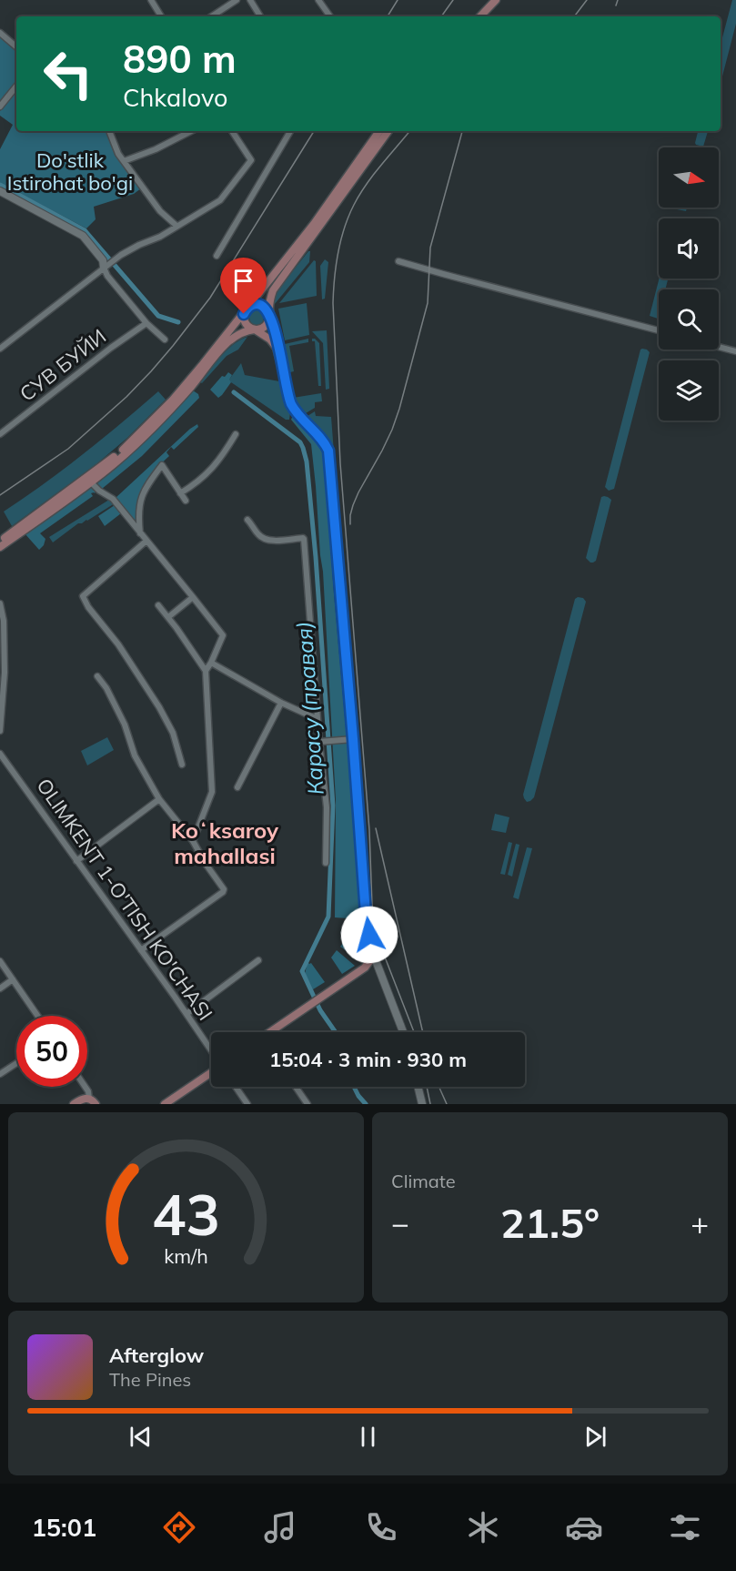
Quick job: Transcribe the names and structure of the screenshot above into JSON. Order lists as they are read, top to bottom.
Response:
{
  "streets": {
    "street": ["СУВ БУЙИ", "OLIMKENT 1-O'TISH KO'CHASI"]
  },
  "districts": ["Koʻksaroy mahallasi"],
  "water": ["Карасу (правая)"],
  "parks": ["Do'stlik Istirohat bo'gi"],
  "north": "right",
  "page": {
    "turn": ["890 m", "Chkalovo"],
    "limit": "50",
    "trip": "15:04 · 3 min · 930 m",
    "tile": "Climate",
    "heat": ["−", "21.5°", "+"],
    "song": ["Afterglow", "The Pines"],
    "tabs": "15:01",
    "gauge": ["43", "km/h"]
  }
}
